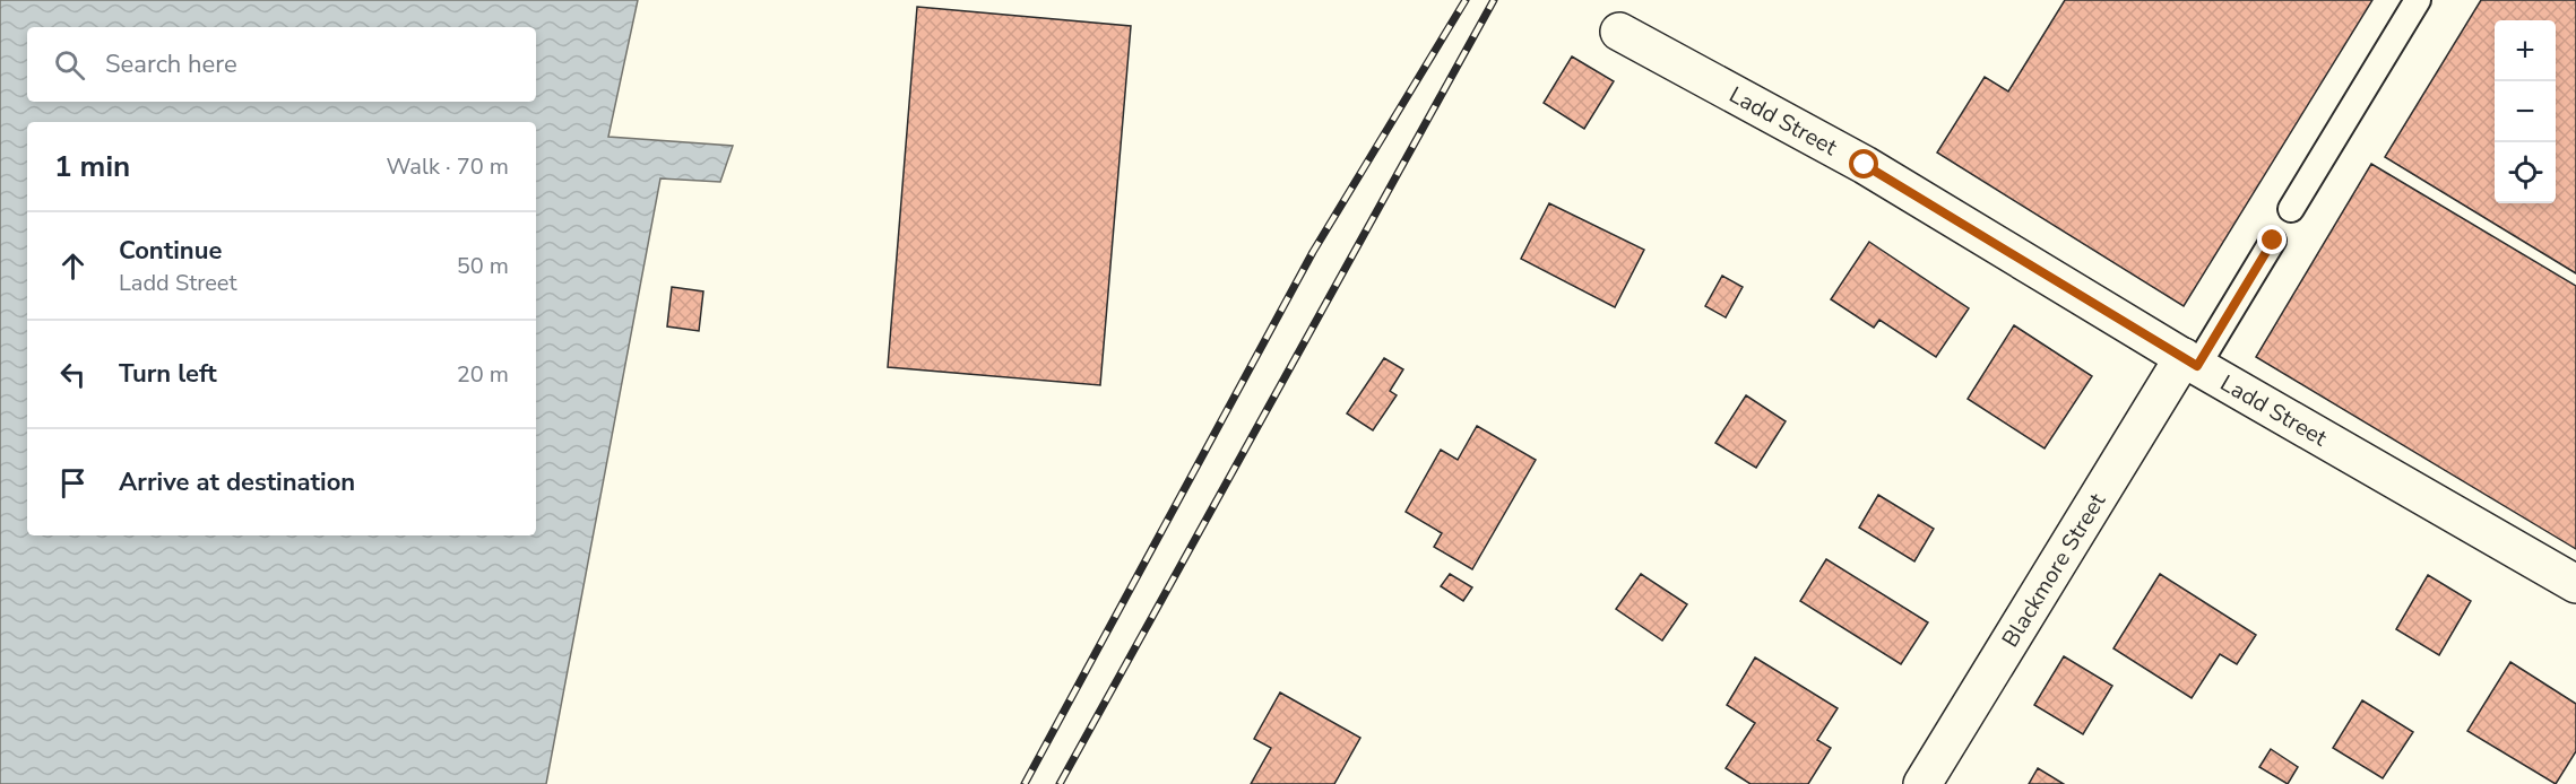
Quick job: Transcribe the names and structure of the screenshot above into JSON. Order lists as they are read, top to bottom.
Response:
{
  "streets": {
    "street": ["Ladd Street", "Blackmore Street"]
  },
  "crossings": [
    ["Ladd Street", "Blackmore Street"]
  ],
  "page": {
    "map_buttons": ["+", "−"],
    "search": "Search here",
    "heading": ["1 min", "Walk · 70 m"],
    "list": [
      ["Continue", "Ladd Street", "50 m"],
      ["Turn left", "20 m"],
      "Arrive at destination"
    ]
  }
}
